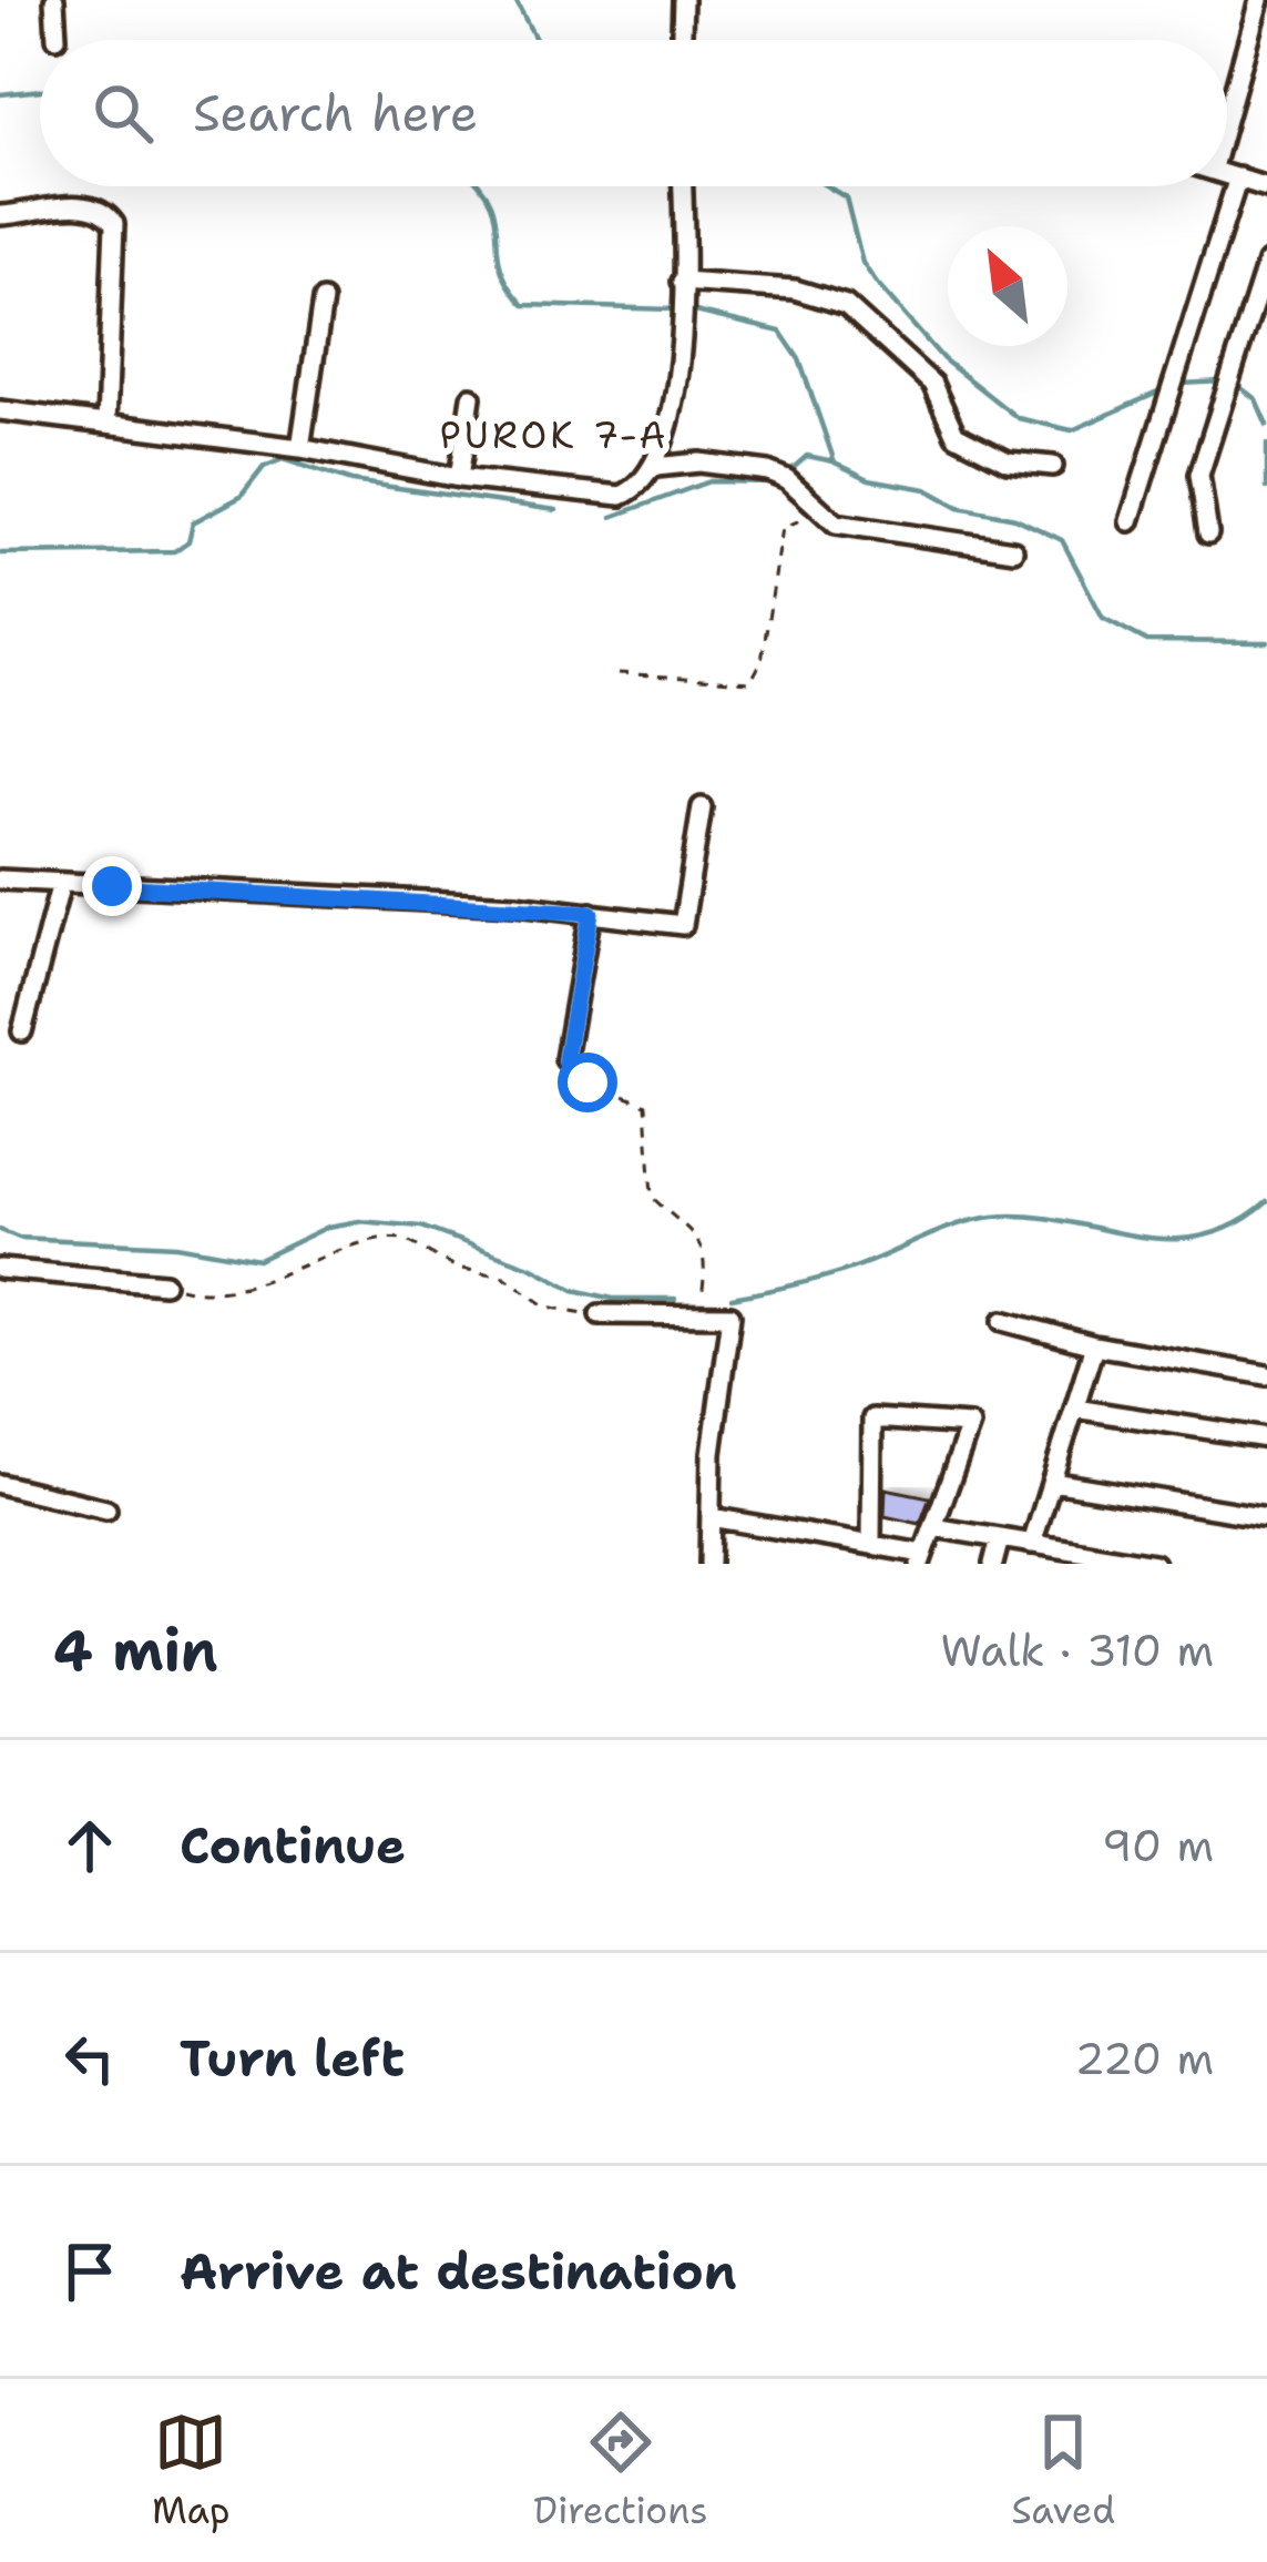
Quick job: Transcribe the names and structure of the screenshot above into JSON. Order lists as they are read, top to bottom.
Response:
{
  "districts": ["PUROK 7-A"],
  "north": "top left",
  "page": {
    "search": "Search here",
    "heading": ["4 min", "Walk · 310 m"],
    "list": [
      ["Continue", "90 m"],
      ["Turn left", "220 m"],
      "Arrive at destination"
    ],
    "nav": ["Map", "Directions", "Saved"]
  }
}
